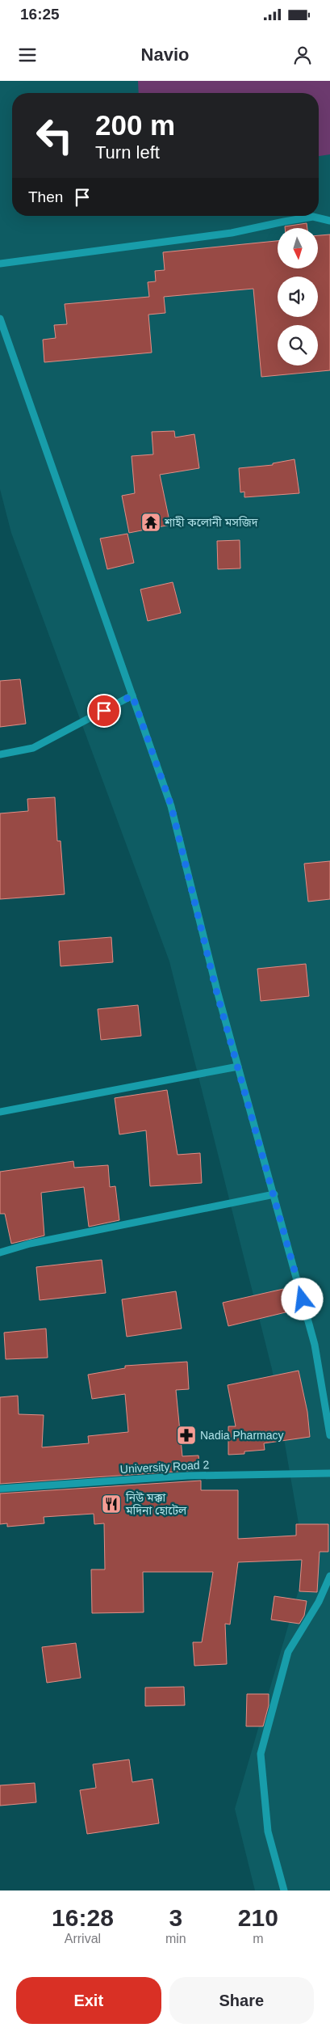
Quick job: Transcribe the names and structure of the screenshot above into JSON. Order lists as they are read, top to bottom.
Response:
{
  "streets": {
    "street": ["University Road 2"]
  },
  "places": {
    "temple": ["শাহী কলোনী মসজিদ"],
    "pharmacy": ["Nadia Pharmacy"],
    "restaurant": ["নিউ মক্কা মদিনা হোটেল"]
  },
  "north": "bottom",
  "page": {
    "status": "16:25",
    "header": "Navio",
    "turn": ["200 m", "Turn left"],
    "then": "Then",
    "eta": [
      "16:28",
      "Arrival",
      "3",
      "min",
      "210",
      "m"
    ],
    "buttons": ["Exit", "Share"]
  }
}
